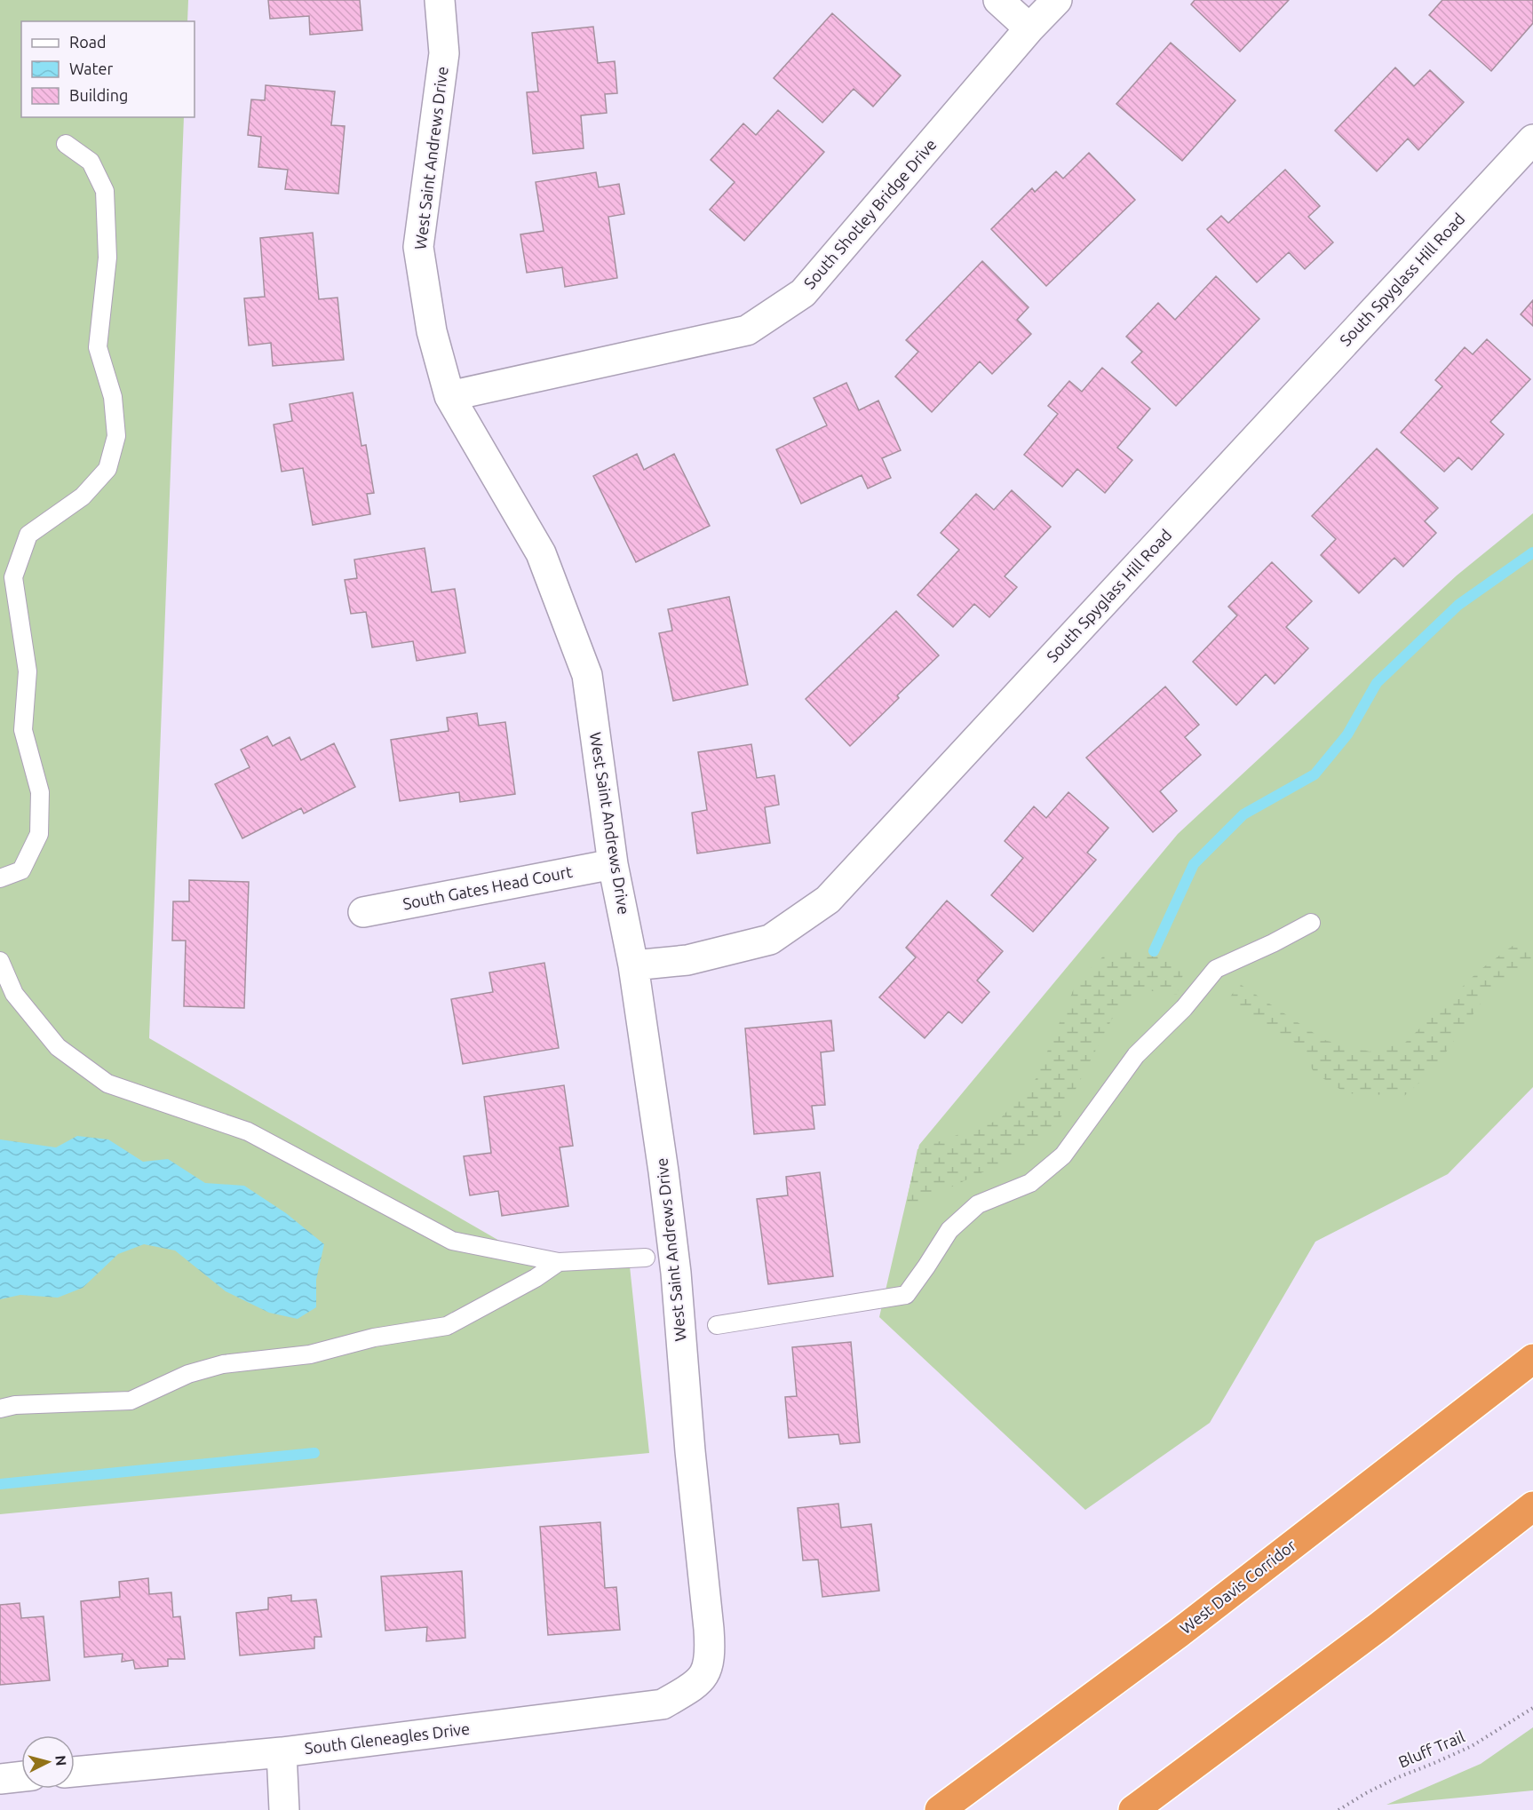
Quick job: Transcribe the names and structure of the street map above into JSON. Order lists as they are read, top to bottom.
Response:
{
  "streets": {
    "highway": ["West Davis Corridor"],
    "street": [
      "West Saint Andrews Drive",
      "South Shotley Bridge Drive",
      "South Spyglass Hill Road",
      "South Gates Head Court",
      "South Gleneagles Drive"
    ],
    "path": ["Bluff Trail"]
  },
  "crossings": [
    ["West Saint Andrews Drive", "South Shotley Bridge Drive"],
    ["West Saint Andrews Drive", "South Spyglass Hill Road"],
    ["West Saint Andrews Drive", "South Gates Head Court"],
    ["West Saint Andrews Drive", "South Gleneagles Drive"]
  ],
  "legend": ["Road", "Water", "Building"],
  "north": "right"
}
